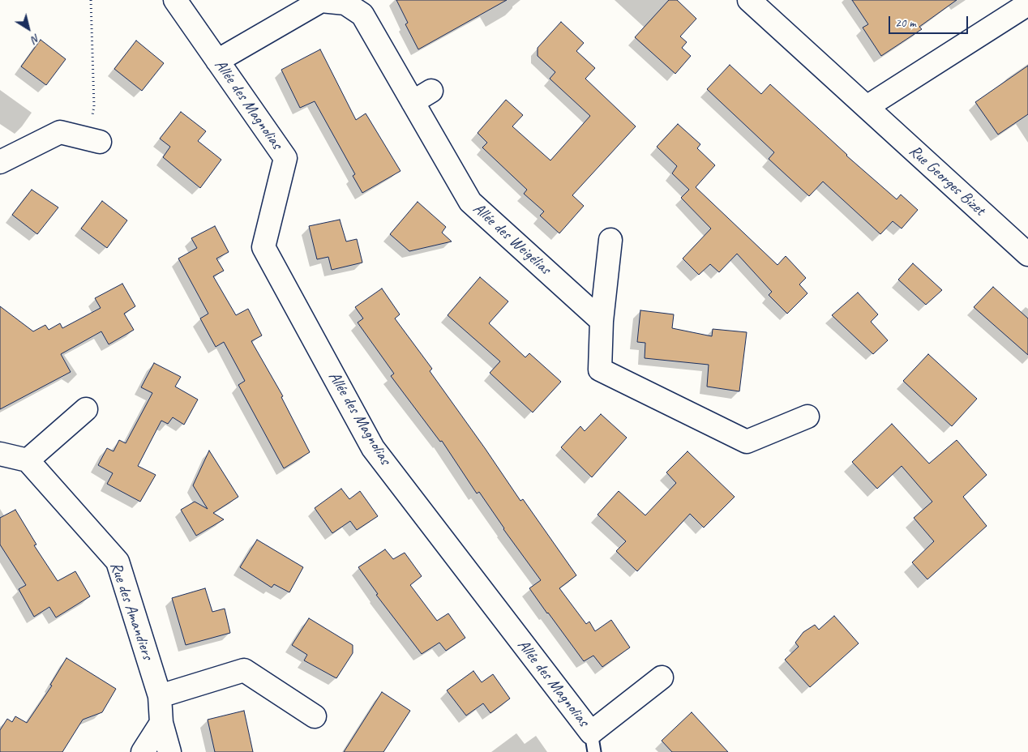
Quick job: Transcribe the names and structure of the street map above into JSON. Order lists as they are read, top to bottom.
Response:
{
  "streets": {
    "street": [
      "Allée des Magnolias",
      "Rue Georges Bizet",
      "Allée des Weigélias",
      "Rue des Amandiers"
    ]
  },
  "crossings": [
    ["Allée des Magnolias", "Allée des Weigélias"]
  ],
  "scale_bar": "20 m",
  "north": "bottom right"
}
